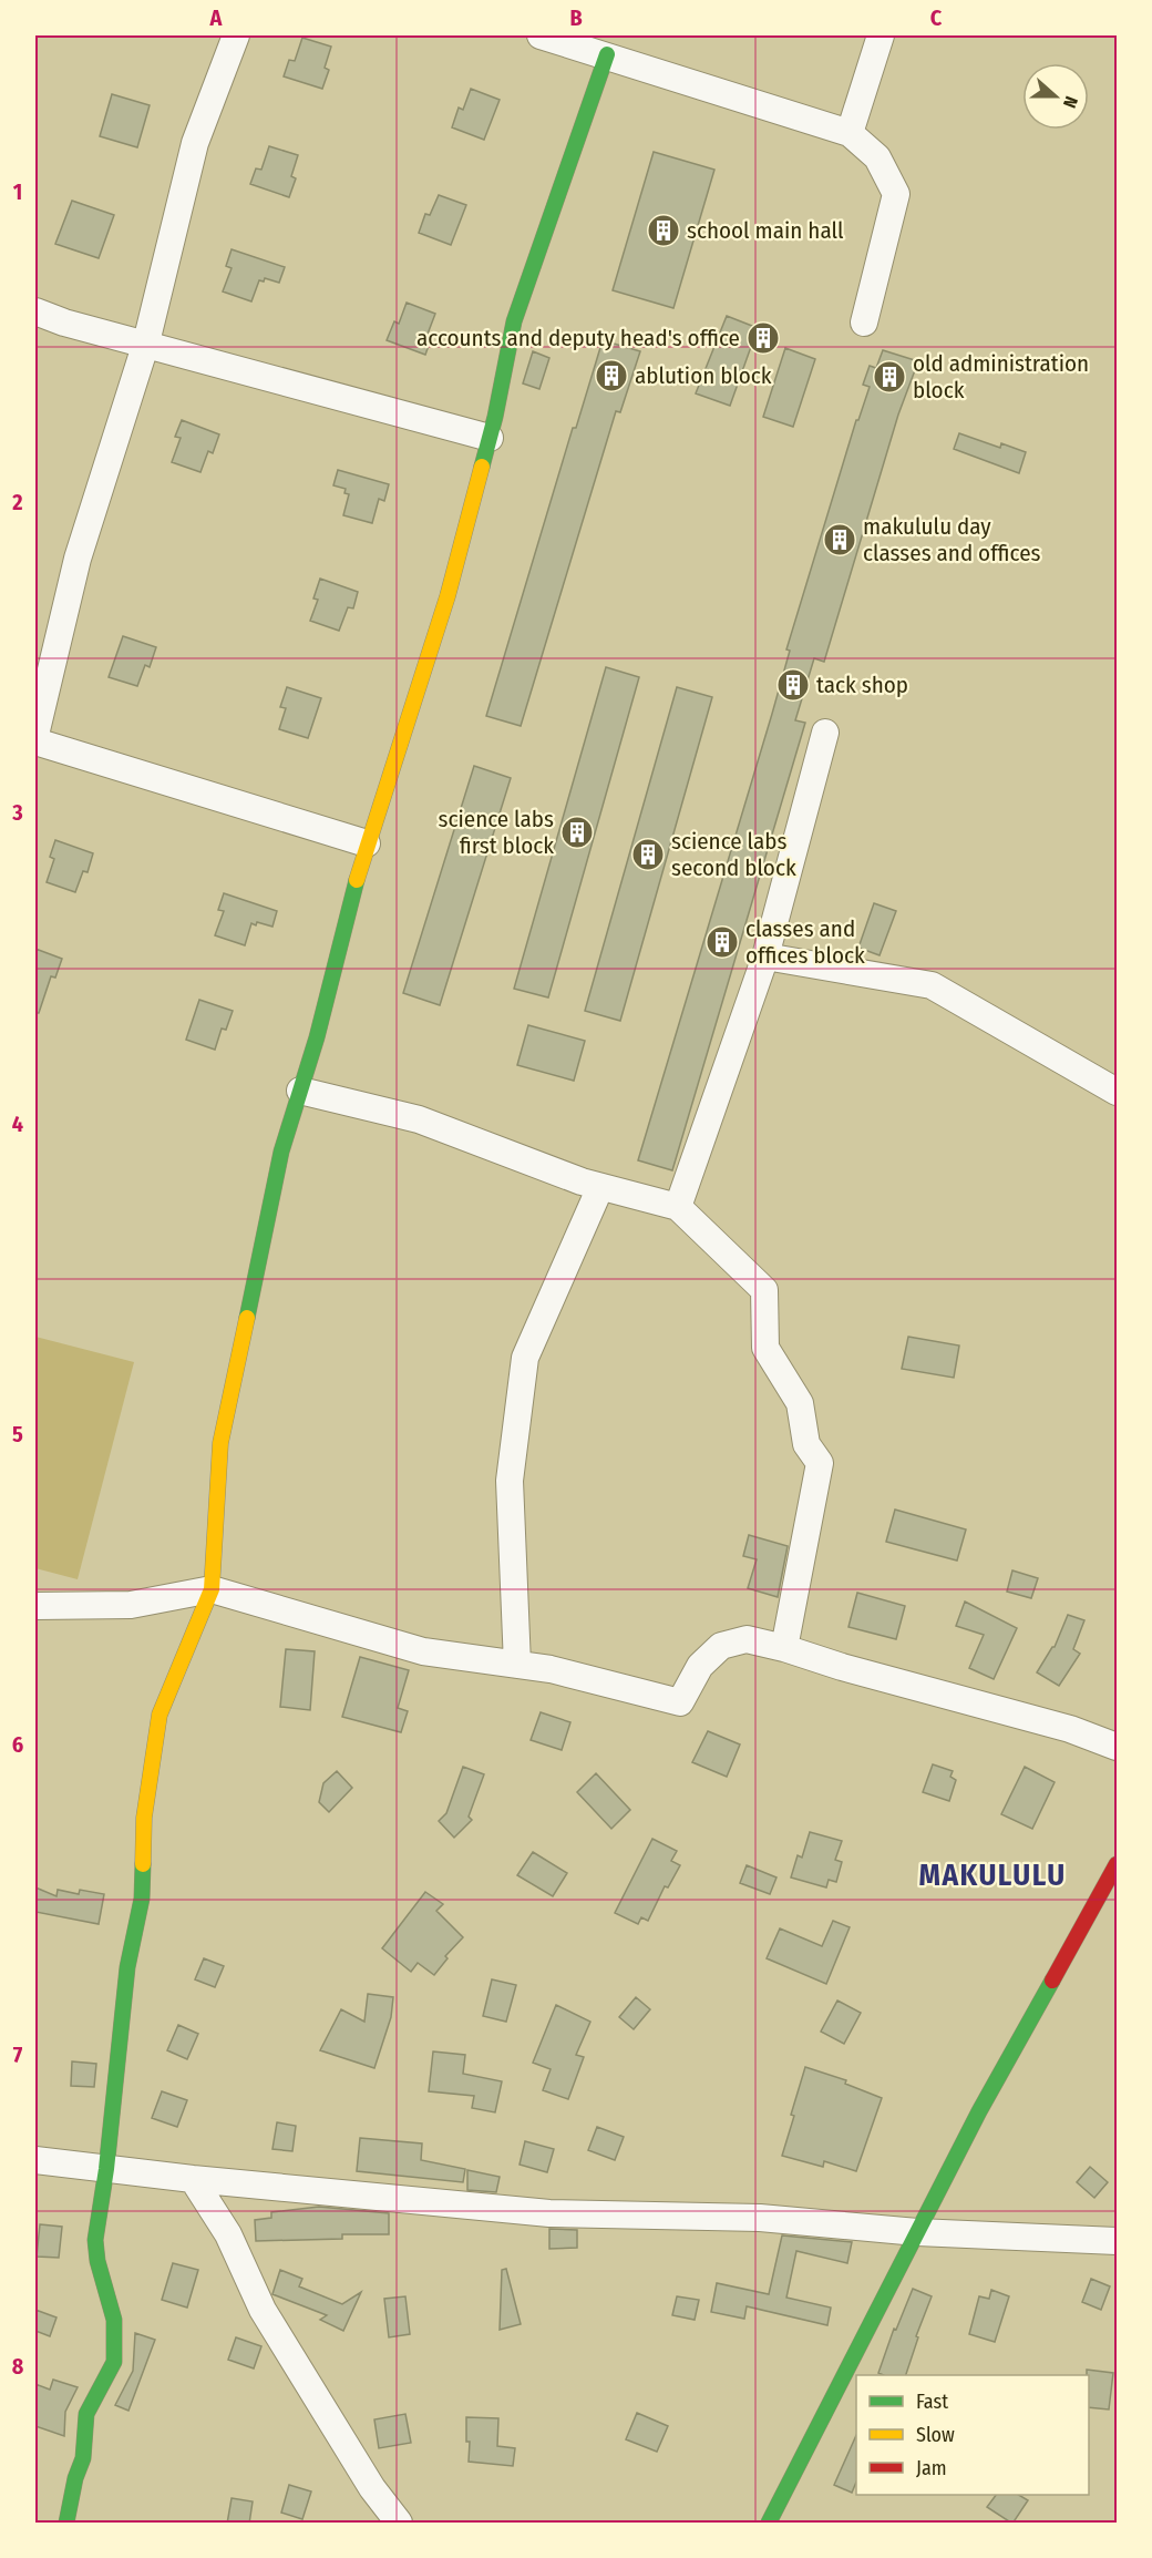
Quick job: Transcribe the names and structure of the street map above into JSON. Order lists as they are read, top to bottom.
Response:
{
  "districts": ["MAKULULU"],
  "places": {
    "building": [
      "school main hall",
      "accounts and deputy head's office",
      "ablution block",
      "old administration block",
      "makululu day classes and offices",
      "tack shop",
      "science labs first block",
      "science labs second block",
      "classes and offices block"
    ]
  },
  "legend": ["Fast", "Slow", "Jam"],
  "north": "right",
  "grid": {
    "columns": ["A", "B", "C"],
    "rows": [
      "1",
      "2",
      "3",
      "4",
      "5",
      "6",
      "7",
      "8"
    ]
  }
}
